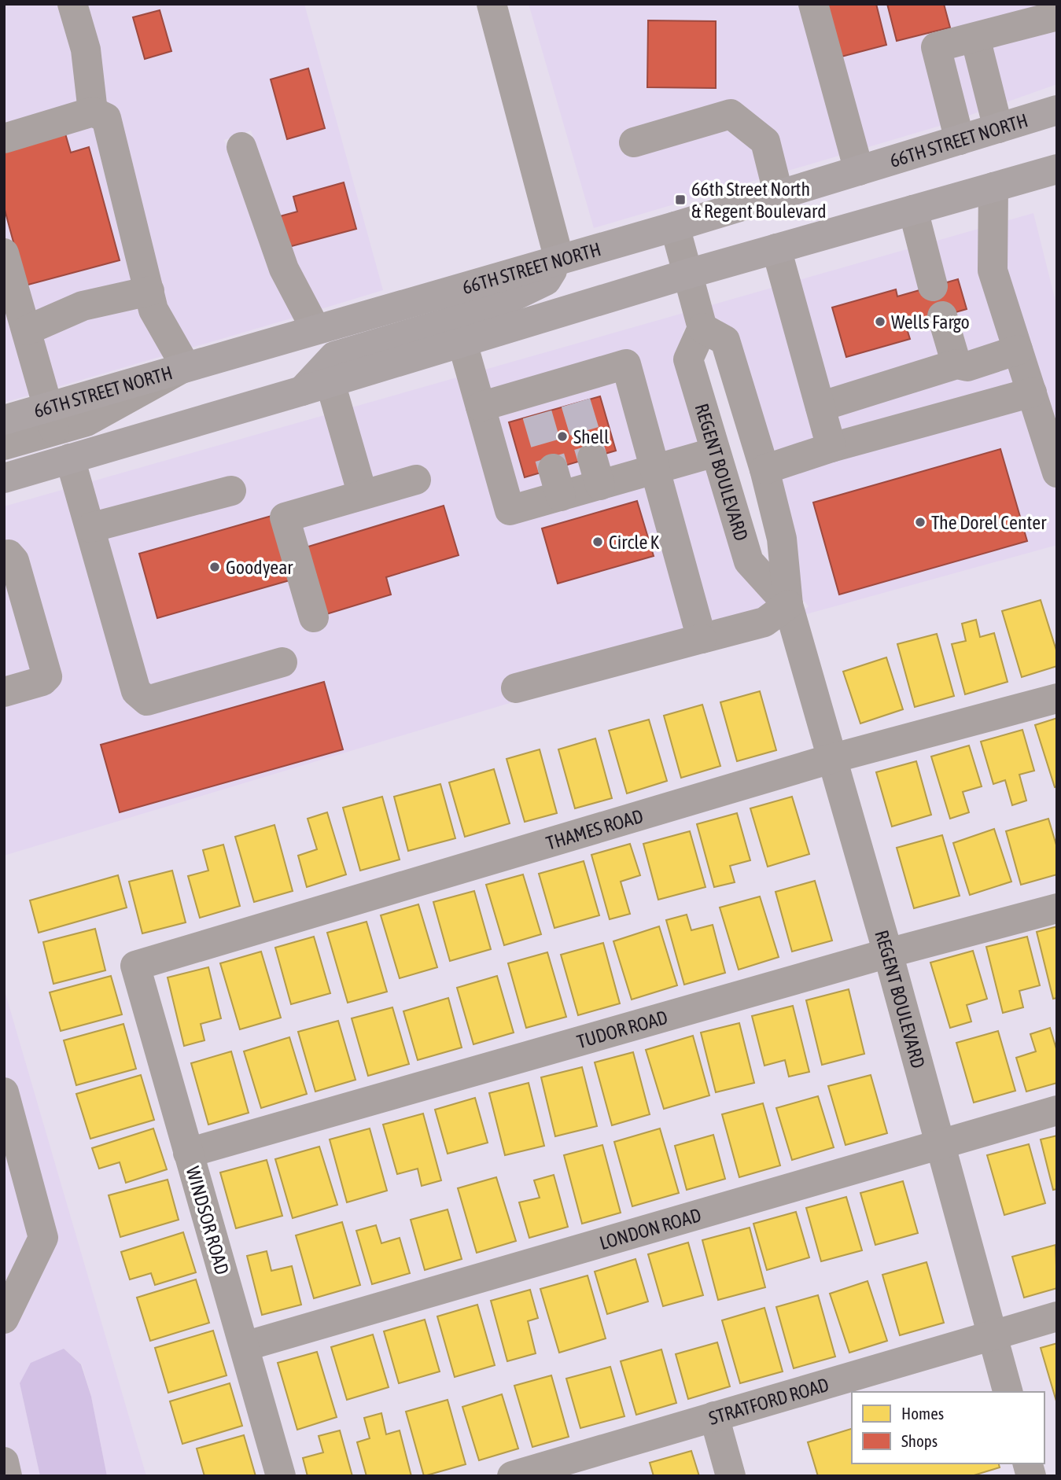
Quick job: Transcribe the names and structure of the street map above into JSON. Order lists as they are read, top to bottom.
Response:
{
  "streets": {
    "main road": ["66TH STREET NORTH"],
    "street": [
      "REGENT BOULEVARD",
      "THAMES ROAD",
      "TUDOR ROAD",
      "WINDSOR ROAD",
      "LONDON ROAD",
      "STRATFORD ROAD"
    ]
  },
  "crossings": [
    ["REGENT BOULEVARD", "THAMES ROAD"],
    ["REGENT BOULEVARD", "TUDOR ROAD"],
    ["REGENT BOULEVARD", "LONDON ROAD"],
    ["REGENT BOULEVARD", "STRATFORD ROAD"],
    ["THAMES ROAD", "WINDSOR ROAD"],
    ["TUDOR ROAD", "WINDSOR ROAD"],
    ["WINDSOR ROAD", "LONDON ROAD"]
  ],
  "places": {
    "transit": ["66th Street North & Regent Boulevard"],
    "other": [
      "Wells Fargo",
      "Shell",
      "The Dorel Center",
      "Circle K",
      "Goodyear"
    ]
  },
  "legend": ["Homes", "Shops"]
}
